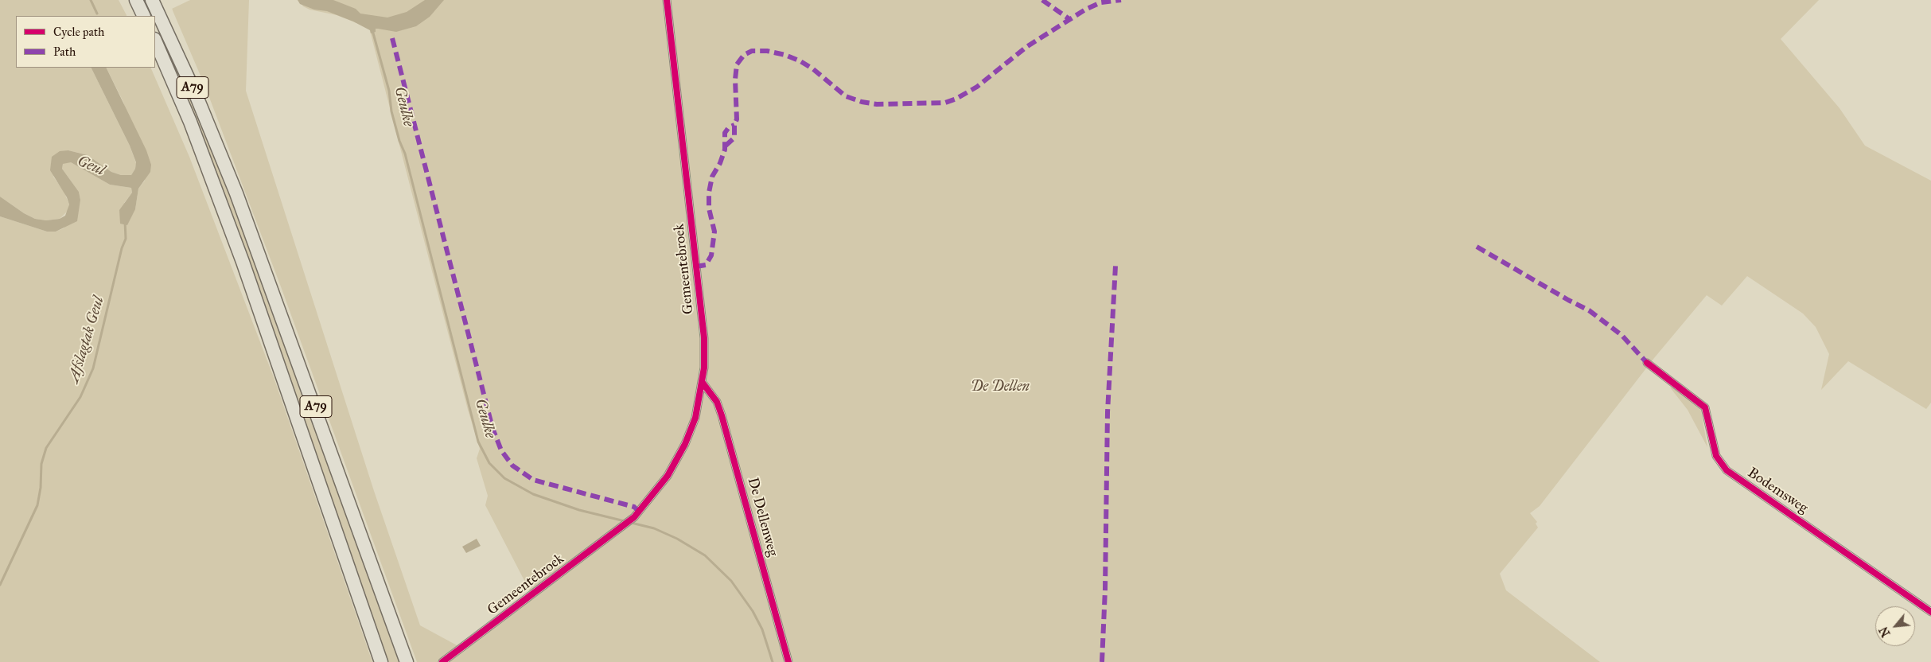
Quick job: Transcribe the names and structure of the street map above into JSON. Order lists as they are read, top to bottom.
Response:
{
  "streets": {
    "highway": ["A79"],
    "street": ["Gemeentebroek", "Bodemsweg", "De Dellenweg"]
  },
  "crossings": [
    ["Gemeentebroek", "De Dellenweg"]
  ],
  "water": ["Geulke", "Geul", "Afslagtak Geul"],
  "parks": ["De Dellen"],
  "legend": ["Cycle path", "Path"],
  "north": "bottom left"
}
